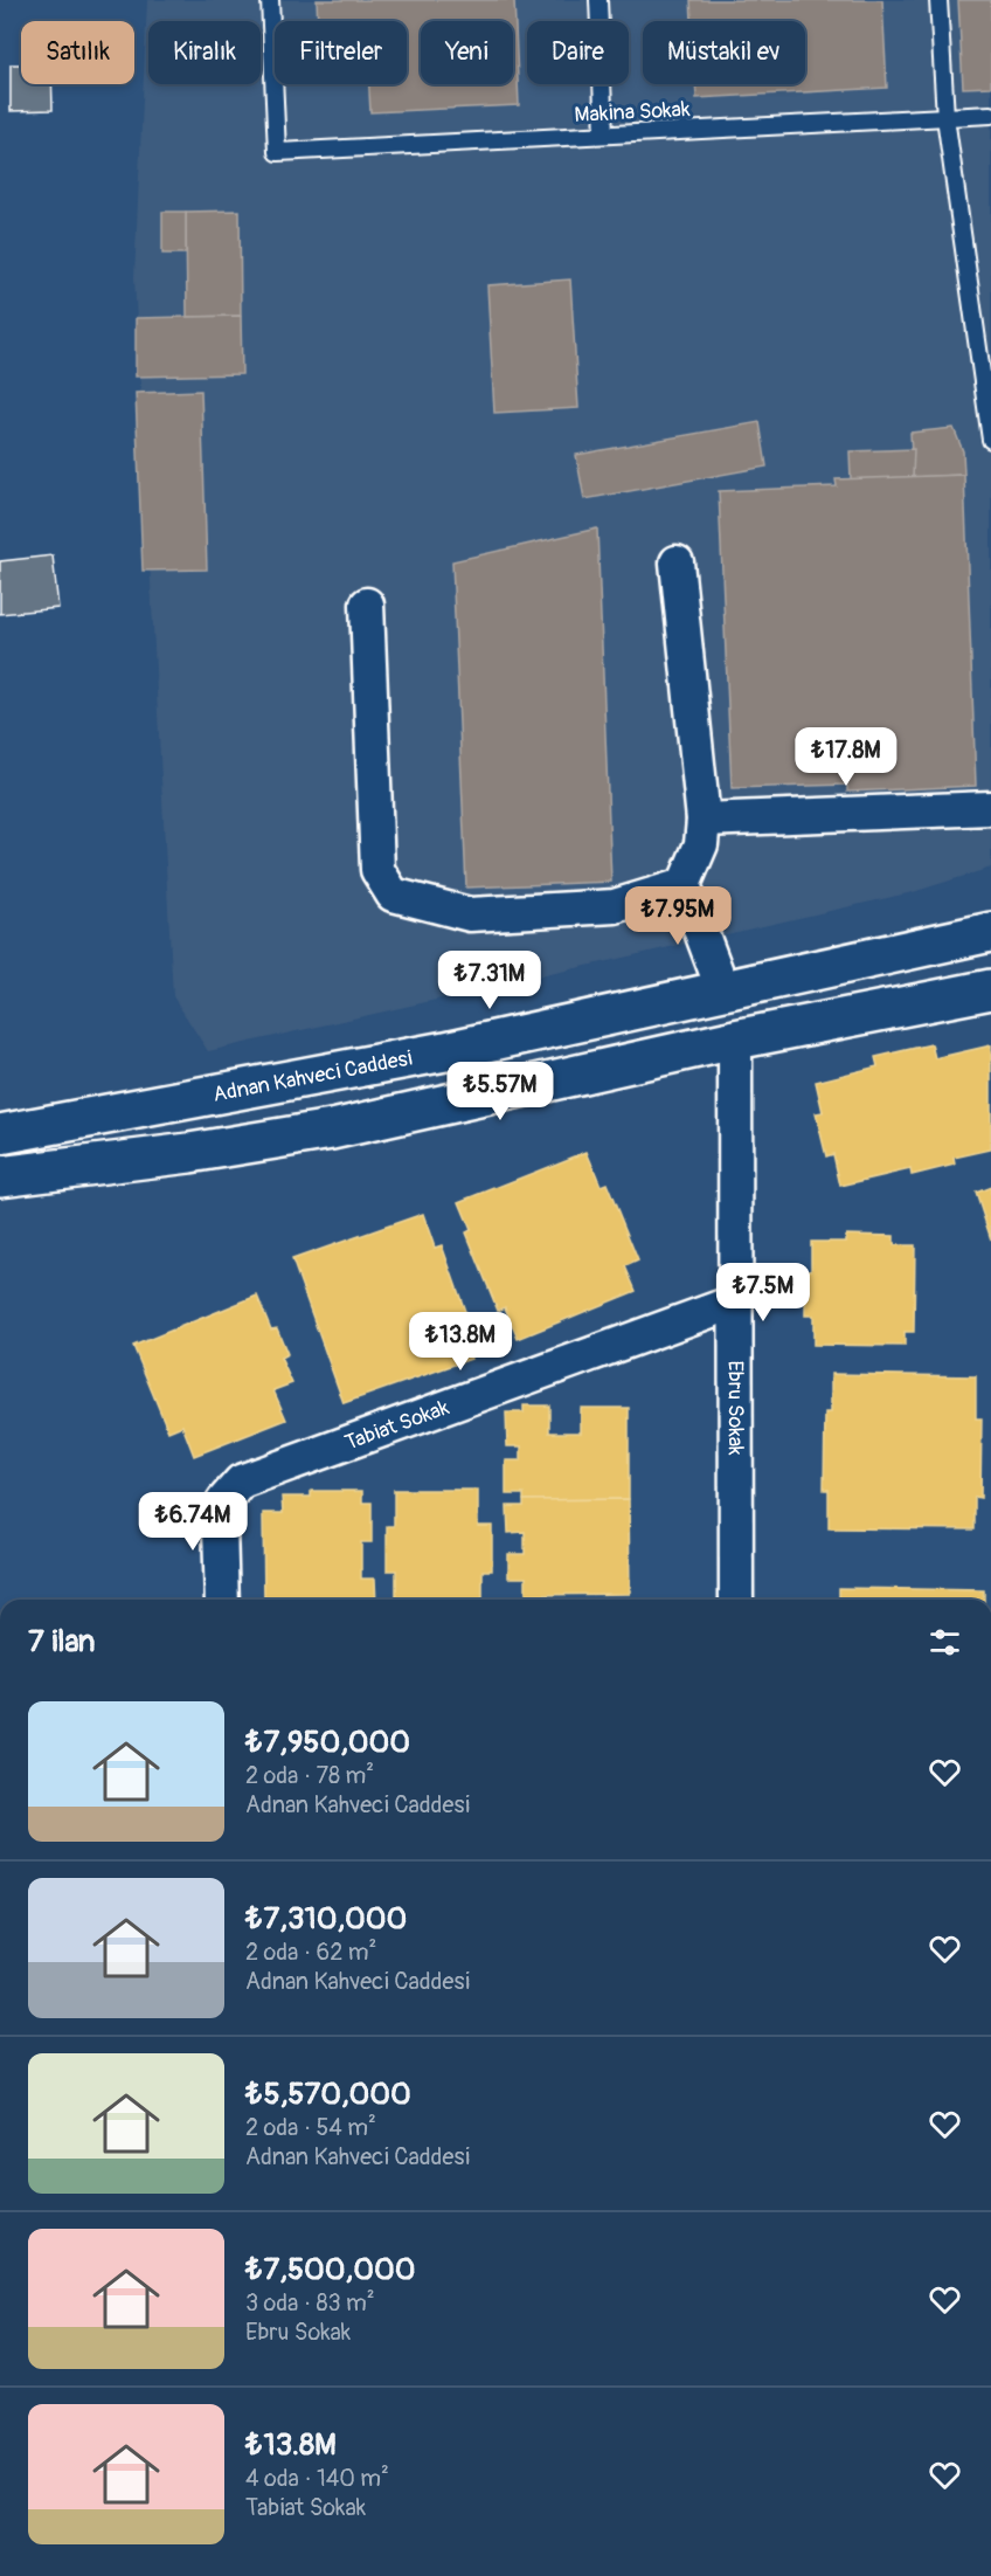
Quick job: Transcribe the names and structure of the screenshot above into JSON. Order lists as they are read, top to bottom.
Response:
{
  "streets": {
    "main road": ["Adnan Kahveci Caddesi"],
    "street": ["Ebru Sokak", "Tabiat Sokak"],
    "lane": ["Makina Sokak"]
  },
  "crossings": [
    ["Ebru Sokak", "Tabiat Sokak"]
  ],
  "page": {
    "chip": [
      "Satılık",
      "Kiralık",
      "Filtreler",
      "Yeni",
      "Daire",
      "Müstakil ev"
    ],
    "price": [
      "₺17.8M",
      "₺7.95M",
      "₺7.31M",
      "₺5.57M",
      "₺7.5M",
      "₺13.8M",
      "₺6.74M"
    ],
    "heading": "7 ilan",
    "list": [
      {
        "name": "₺7,950,000",
        "note": "2 oda · 78 m² · Adnan Kahveci Caddesi"
      },
      {
        "name": "₺7,310,000",
        "note": "2 oda · 62 m² · Adnan Kahveci Caddesi"
      },
      {
        "name": "₺5,570,000",
        "note": "2 oda · 54 m² · Adnan Kahveci Caddesi"
      },
      {
        "name": "₺7,500,000",
        "note": "3 oda · 83 m² · Ebru Sokak"
      },
      {
        "name": "₺13.8M",
        "note": "4 oda · 140 m² · Tabiat Sokak"
      }
    ]
  }
}
